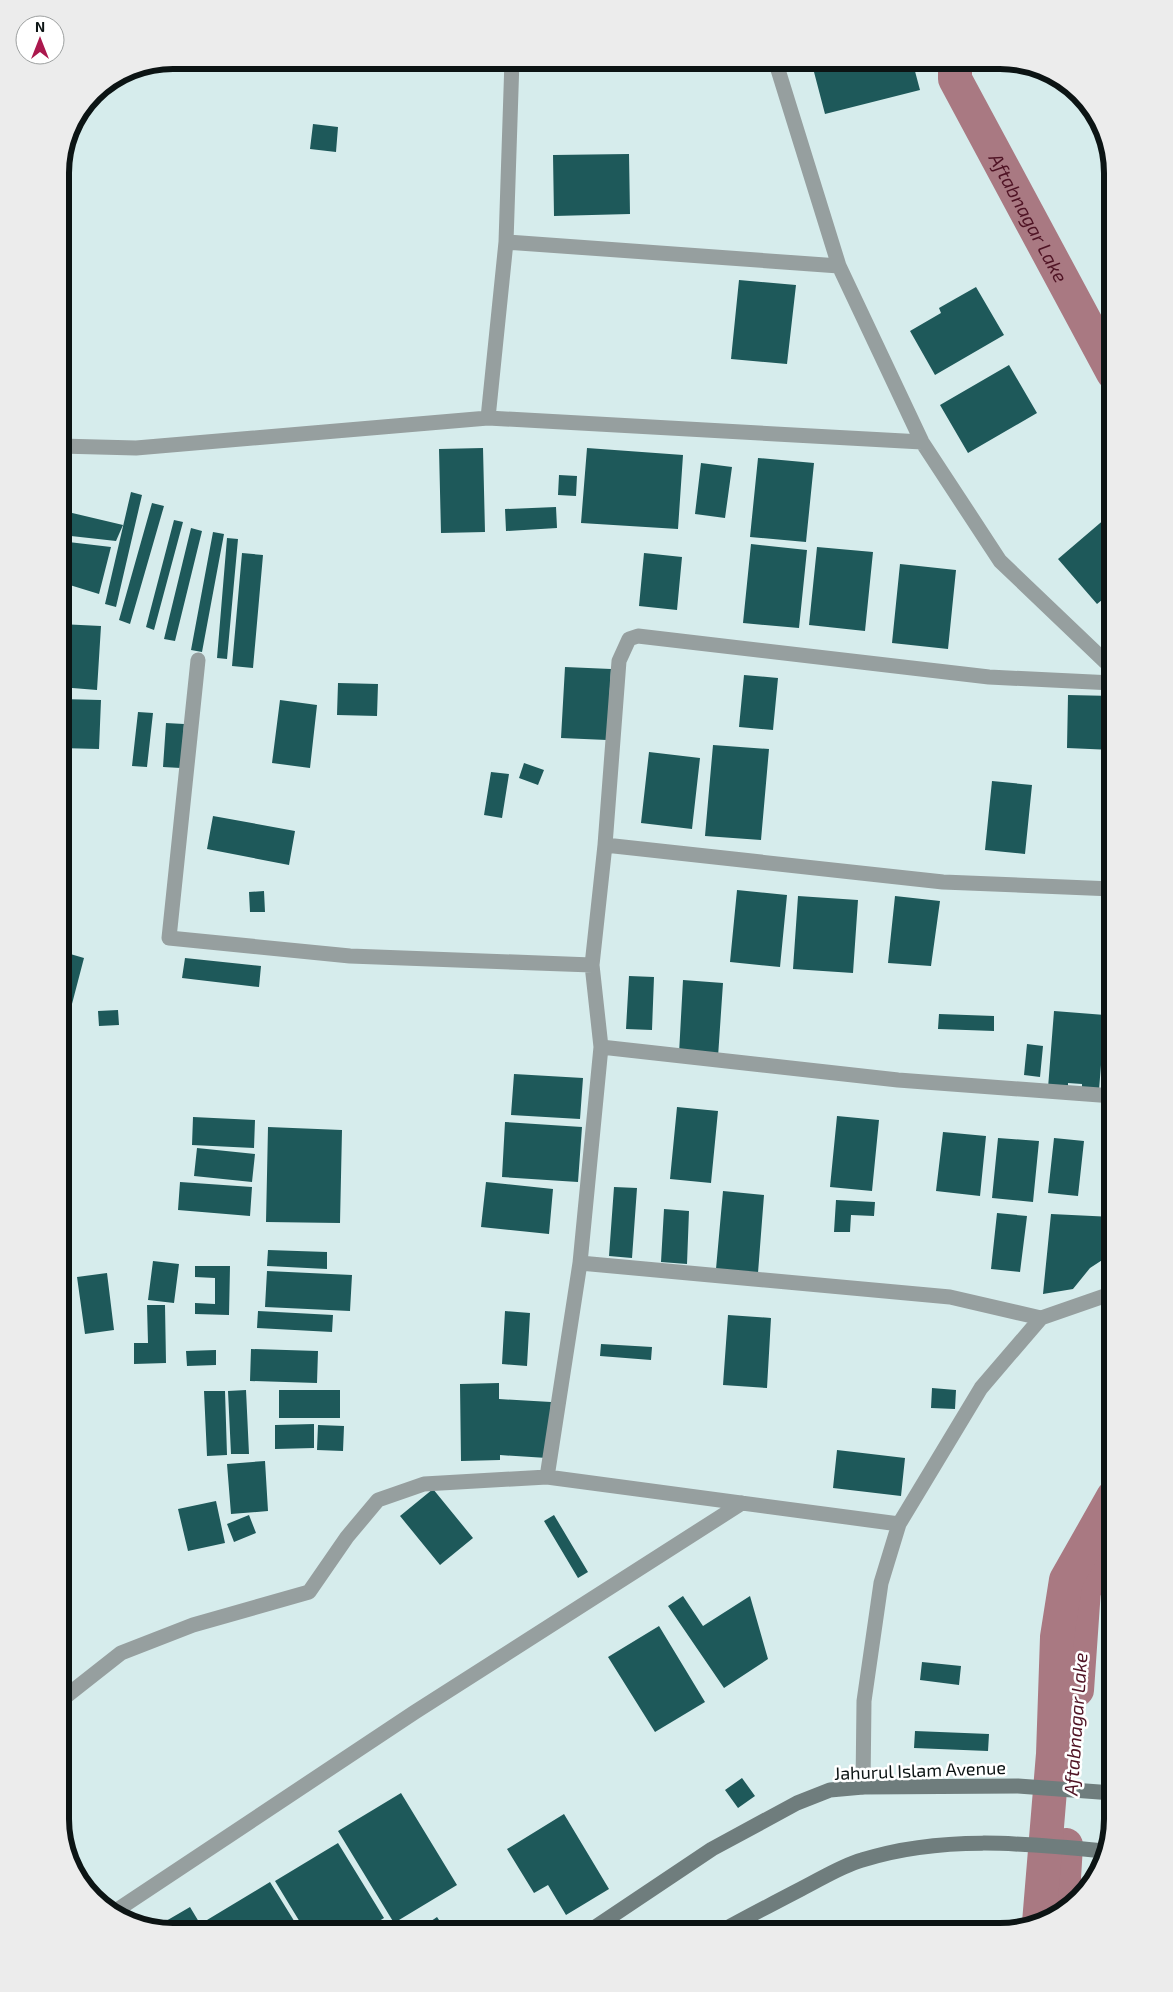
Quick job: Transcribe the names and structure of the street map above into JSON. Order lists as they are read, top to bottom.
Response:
{
  "streets": {
    "street": ["Jahurul Islam Avenue"]
  },
  "water": ["Aftabnagar Lake"],
  "north": "top"
}
